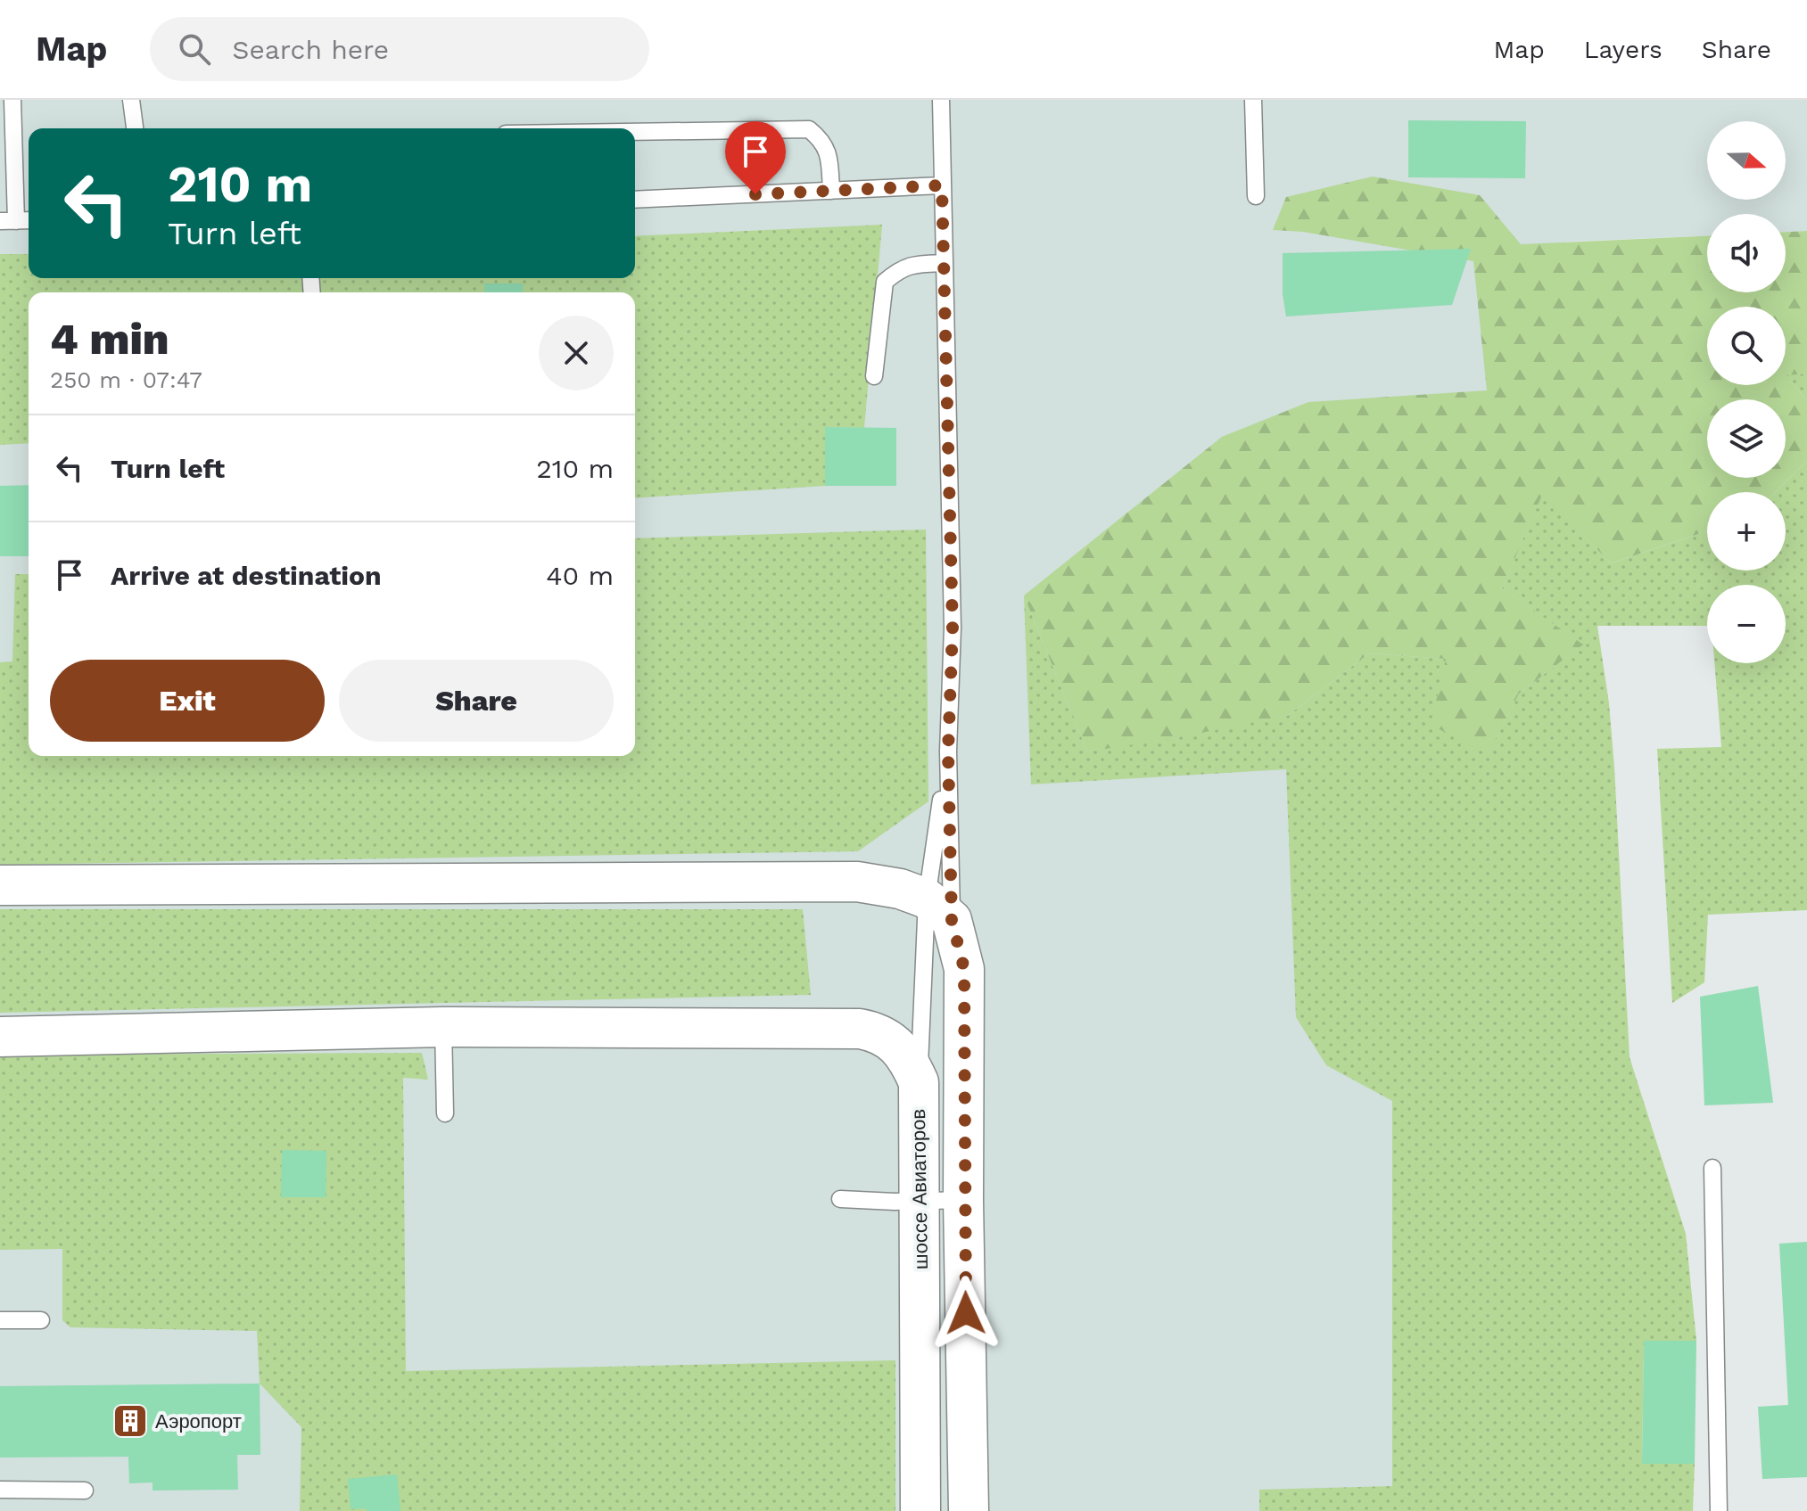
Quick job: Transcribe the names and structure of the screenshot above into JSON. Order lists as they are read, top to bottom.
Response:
{
  "streets": {
    "street": ["шоссе Авиаторов"]
  },
  "places": {
    "building": ["Аэропорт"]
  },
  "north": "right",
  "page": {
    "header": "Map",
    "search": "Search here",
    "nav": ["Map", "Layers", "Share"],
    "map_buttons": ["+", "−"],
    "turn": ["210 m", "Turn left"],
    "heading": ["4 min", "250 m · 07:47"],
    "list": [
      {
        "name": "Turn left",
        "value": "210 m"
      },
      {
        "name": "Arrive at destination",
        "value": "40 m"
      }
    ],
    "buttons": ["Exit", "Share"]
  }
}
